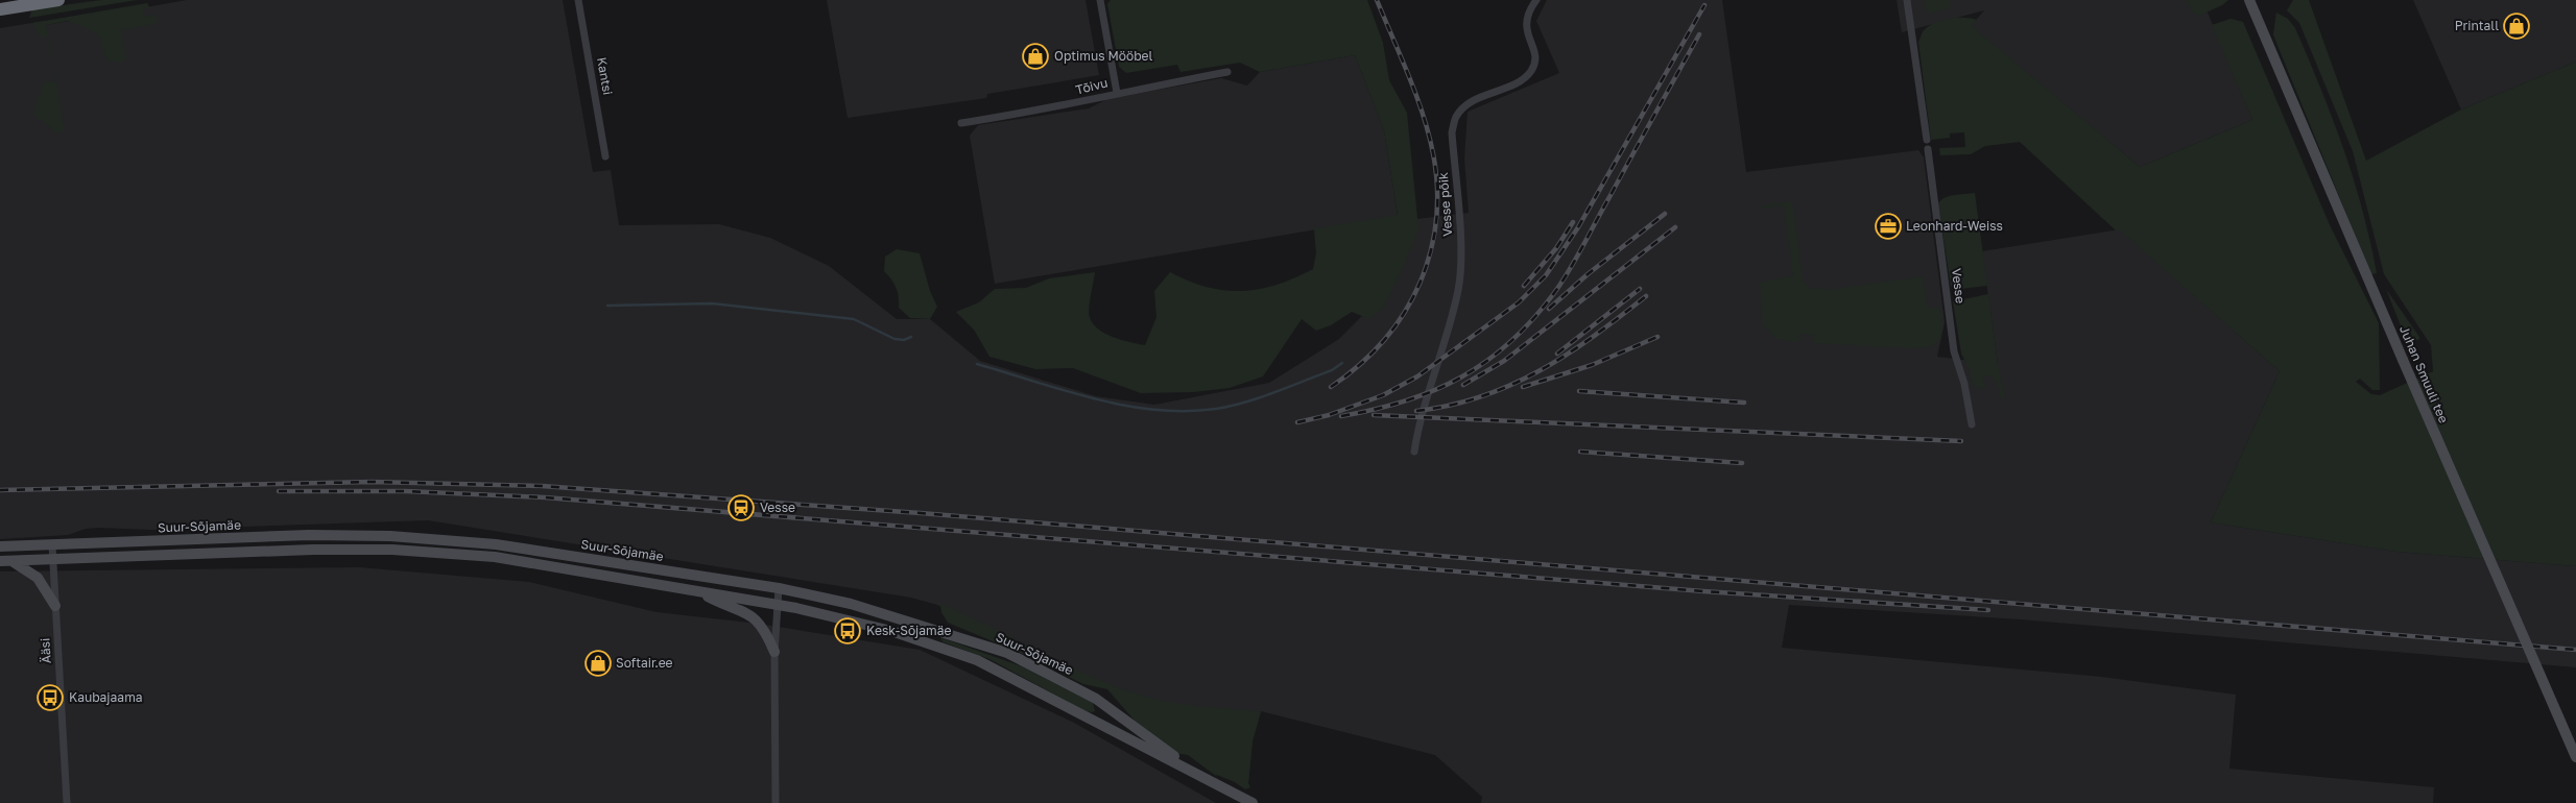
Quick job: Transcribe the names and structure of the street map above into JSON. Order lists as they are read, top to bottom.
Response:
{
  "streets": {
    "main road": ["Juhan Smuuli tee", "Suur-Sõjamäe"],
    "street": [
      "Kantsi",
      "Tõivu",
      "Vesse põik",
      "Vesse",
      "Ääsi"
    ]
  },
  "crossings": [
    ["Suur-Sõjamäe", "Ääsi"]
  ],
  "places": {
    "shop": ["Printall", "Optimus Mööbel", "Softair.ee"],
    "office": ["Leonhard-Weiss"],
    "station": ["Vesse"],
    "bus stop": ["Kesk-Sõjamäe", "Kaubajaama"]
  }
}
